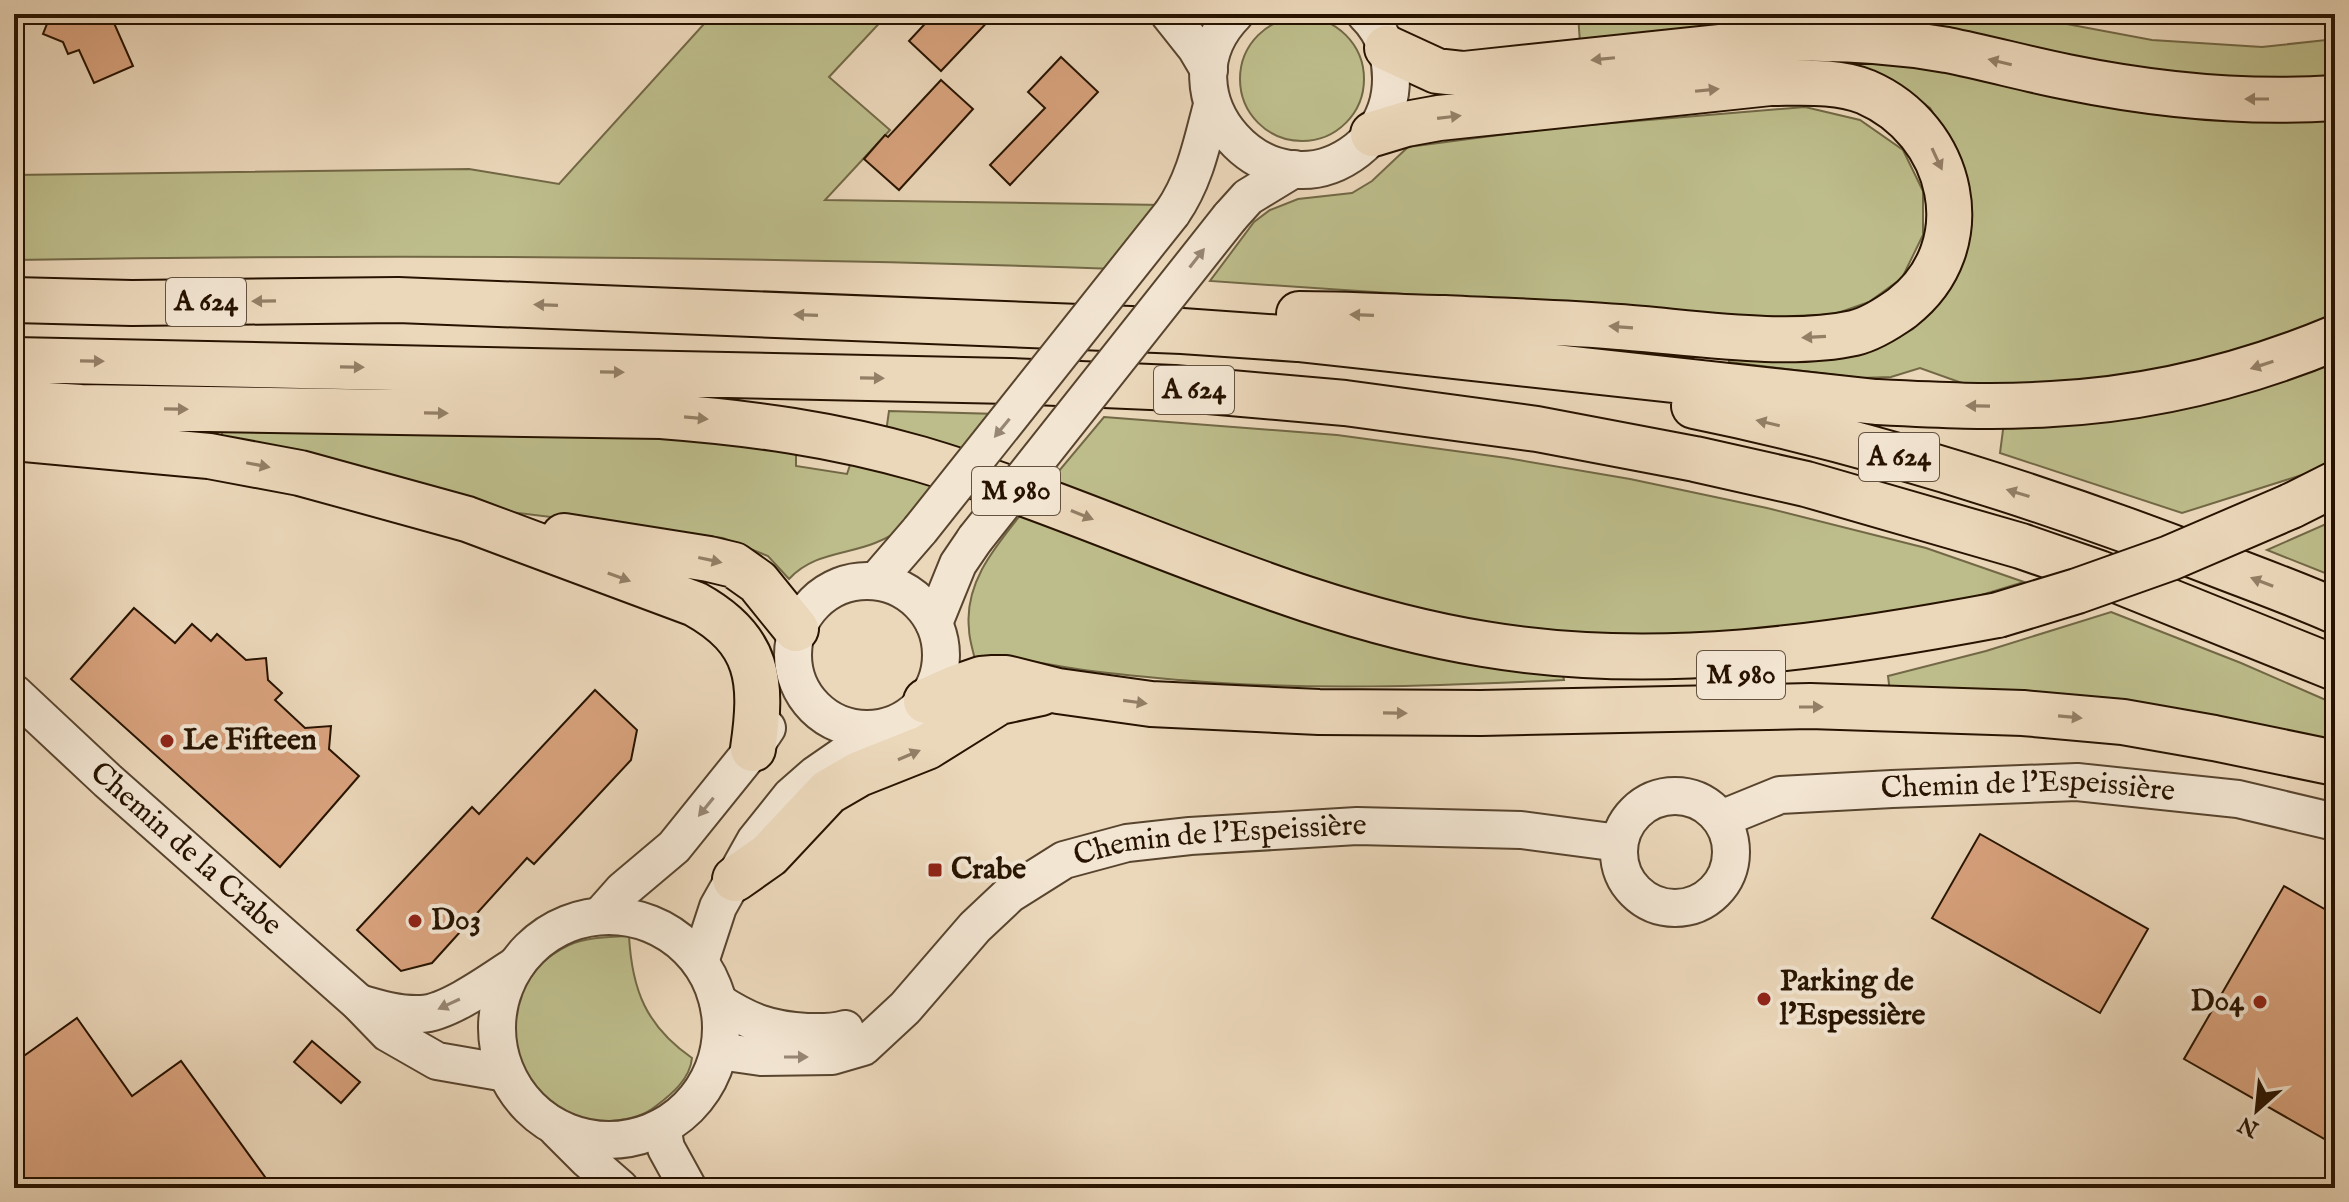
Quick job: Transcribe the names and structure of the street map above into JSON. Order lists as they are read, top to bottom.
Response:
{
  "streets": {
    "highway": ["A 624", "M 980"],
    "street": ["Chemin de l'Espeissière", "Chemin de la Crabe"]
  },
  "crossings": [
    ["Chemin de l'Espeissière", "Chemin de la Crabe"]
  ],
  "places": {
    "other": [
      "Le Fifteen",
      "D03",
      "Parking de l'Espessière",
      "D04"
    ],
    "transit": ["Crabe"]
  },
  "north": "bottom left"
}
